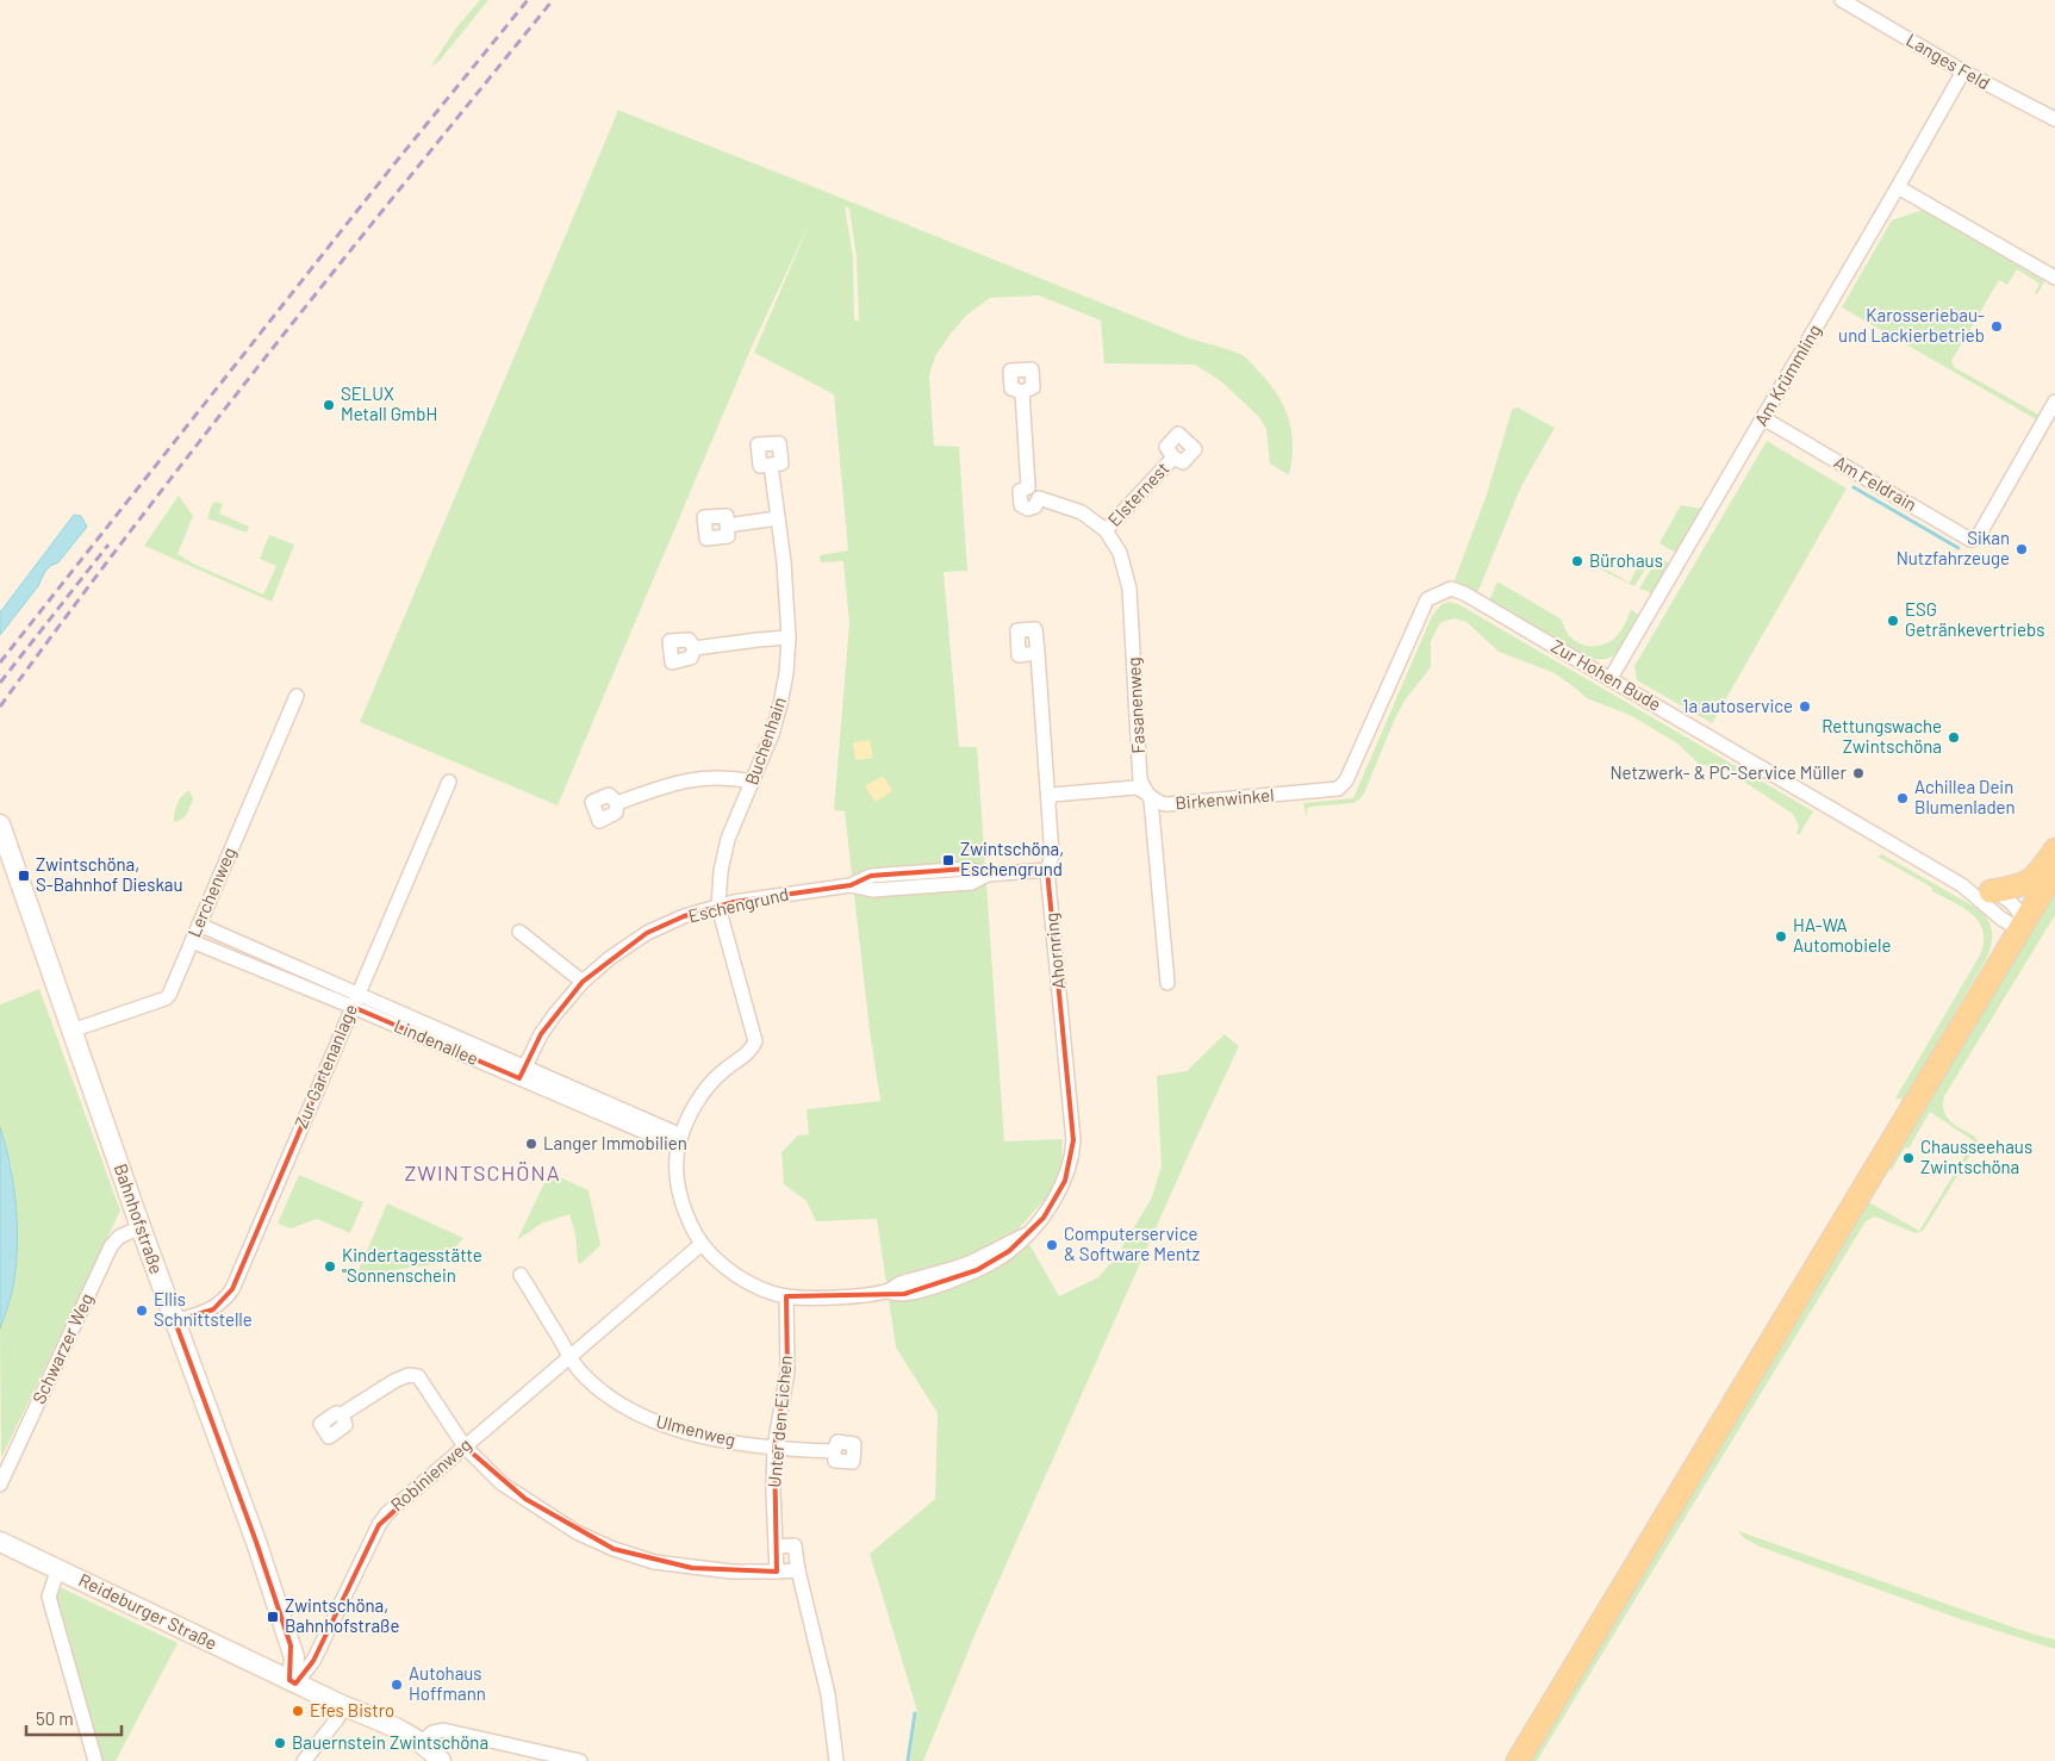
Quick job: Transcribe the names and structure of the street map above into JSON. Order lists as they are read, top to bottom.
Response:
{
  "streets": {
    "street": [
      "Langes Feld",
      "Am Krümmling",
      "Am Feldrain",
      "Elsternest",
      "Zur Hohen Bude",
      "Fasanenweg",
      "Buchenhain",
      "Birkenwinkel",
      "Lerchenweg",
      "Eschengrund",
      "Ahornring",
      "Lindenallee",
      "Zur Gartenanlage",
      "Bahnhofstraße",
      "Schwarzer Weg",
      "Unter den Eichen",
      "Ulmenweg",
      "Robinienweg",
      "Reideburger Straße"
    ]
  },
  "crossings": [
    ["Langes Feld", "Am Krümmling"],
    ["Am Krümmling", "Am Feldrain"],
    ["Am Krümmling", "Zur Hohen Bude"],
    ["Elsternest", "Fasanenweg"],
    ["Zur Hohen Bude", "Birkenwinkel"],
    ["Fasanenweg", "Birkenwinkel"],
    ["Buchenhain", "Eschengrund"],
    ["Buchenhain", "Ahornring"],
    ["Birkenwinkel", "Ahornring"],
    ["Lerchenweg", "Lindenallee"],
    ["Lerchenweg", "Bahnhofstraße"],
    ["Eschengrund", "Ahornring"],
    ["Eschengrund", "Lindenallee"],
    ["Ahornring", "Lindenallee"],
    ["Ahornring", "Unter den Eichen"],
    ["Ahornring", "Robinienweg"],
    ["Lindenallee", "Zur Gartenanlage"],
    ["Zur Gartenanlage", "Bahnhofstraße"],
    ["Bahnhofstraße", "Schwarzer Weg"],
    ["Bahnhofstraße", "Robinienweg"],
    ["Bahnhofstraße", "Reideburger Straße"],
    ["Unter den Eichen", "Ulmenweg"],
    ["Ulmenweg", "Robinienweg"],
    ["Robinienweg", "Reideburger Straße"]
  ],
  "districts": ["ZWINTSCHÖNA"],
  "places": {
    "other": [
      "Karosseriebau- und Lackierbetrieb",
      "SELUX Metall GmbH",
      "Sikan Nutzfahrzeuge",
      "Bürohaus",
      "ESG Getränkevertriebs",
      "1a autoservice",
      "Rettungswache Zwintschöna",
      "Netzwerk- & PC-Service Müller",
      "Achillea Dein Blumenladen",
      "HA-WA Automobiele",
      "Langer Immobilien",
      "Chausseehaus Zwintschöna",
      "Computerservice & Software Mentz",
      "Kindertagesstätte \"Sonnenschein",
      "Ellis Schnittstelle",
      "Autohaus Hoffmann",
      "Efes Bistro",
      "Bauernstein Zwintschöna"
    ],
    "transit": ["Zwintschöna, Eschengrund", "Zwintschöna, S-Bahnhof Dieskau", "Zwintschöna, Bahnhofstraße"]
  },
  "scale_bar": "50 m"
}
